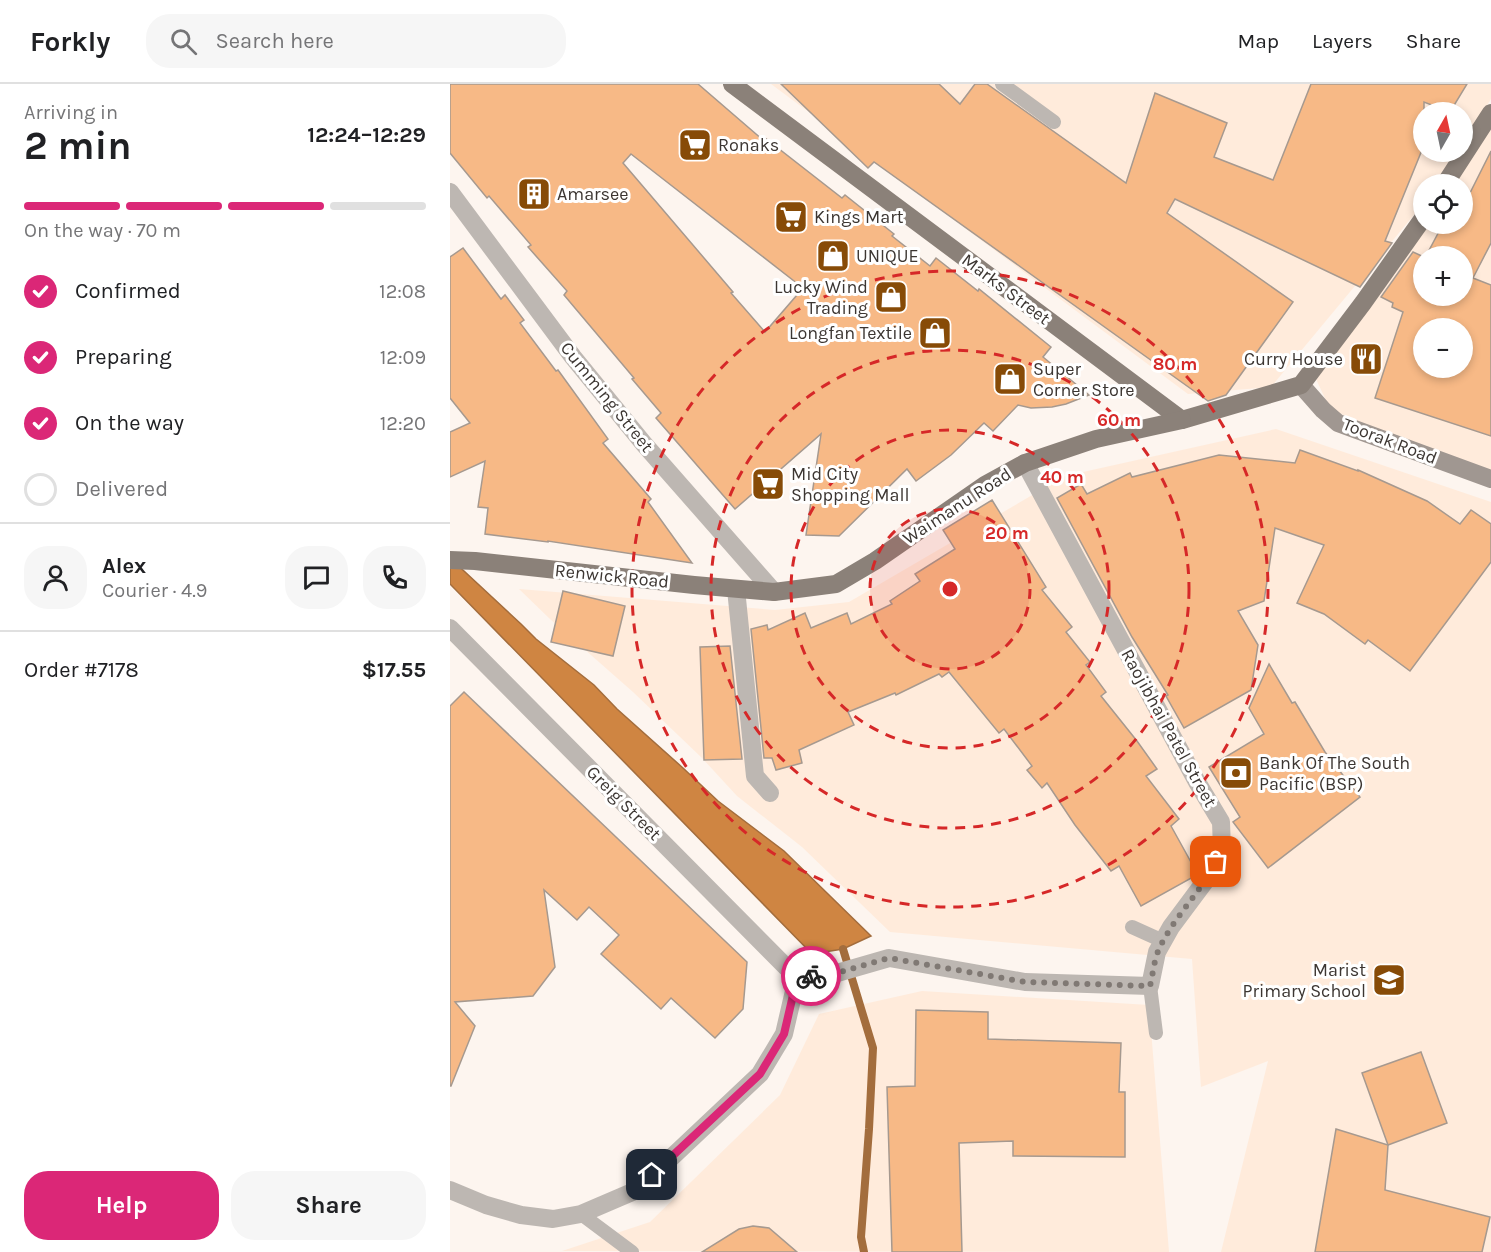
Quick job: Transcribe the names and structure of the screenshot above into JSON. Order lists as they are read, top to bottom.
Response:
{
  "streets": {
    "main road": [
      "Marks Street",
      "Toorak Road",
      "Waimanu Road",
      "Renwick Road"
    ],
    "street": ["Cumming Street", "Raojibhai Patel Street", "Greig Street"]
  },
  "crossings": [
    ["Marks Street", "Waimanu Road"],
    ["Cumming Street", "Waimanu Road"],
    ["Cumming Street", "Renwick Road"],
    ["Waimanu Road", "Renwick Road"],
    ["Waimanu Road", "Raojibhai Patel Street"]
  ],
  "places": {
    "supermarket": ["Ronaks", "Kings Mart", "Mid City Shopping Mall"],
    "building": ["Amarsee"],
    "shop": [
      "UNIQUE",
      "Lucky Wind Trading",
      "Longfan Textile",
      "Super Corner Store"
    ],
    "restaurant": ["Curry House"],
    "bank": ["Bank Of The South Pacific (BSP)"],
    "school or university": ["Marist Primary School"]
  },
  "north": "top",
  "page": {
    "header": "Forkly",
    "search": "Search here",
    "nav": ["Map", "Layers", "Share"],
    "heading": ["2 min", "Arriving in", "12:24–12:29"],
    "panel": [
      "Alex",
      "Courier · 4.9",
      "Order #7178",
      "$17.55"
    ],
    "map_buttons": ["+", "−"],
    "bar": "On the way · 70 m",
    "list": [
      ["Confirmed", "12:08"],
      ["Preparing", "12:09"],
      ["On the way", "12:20"],
      "Delivered"
    ],
    "buttons": ["Help", "Share"]
  },
  "rings": [
    "80 m",
    "60 m",
    "40 m",
    "20 m"
  ]
}
